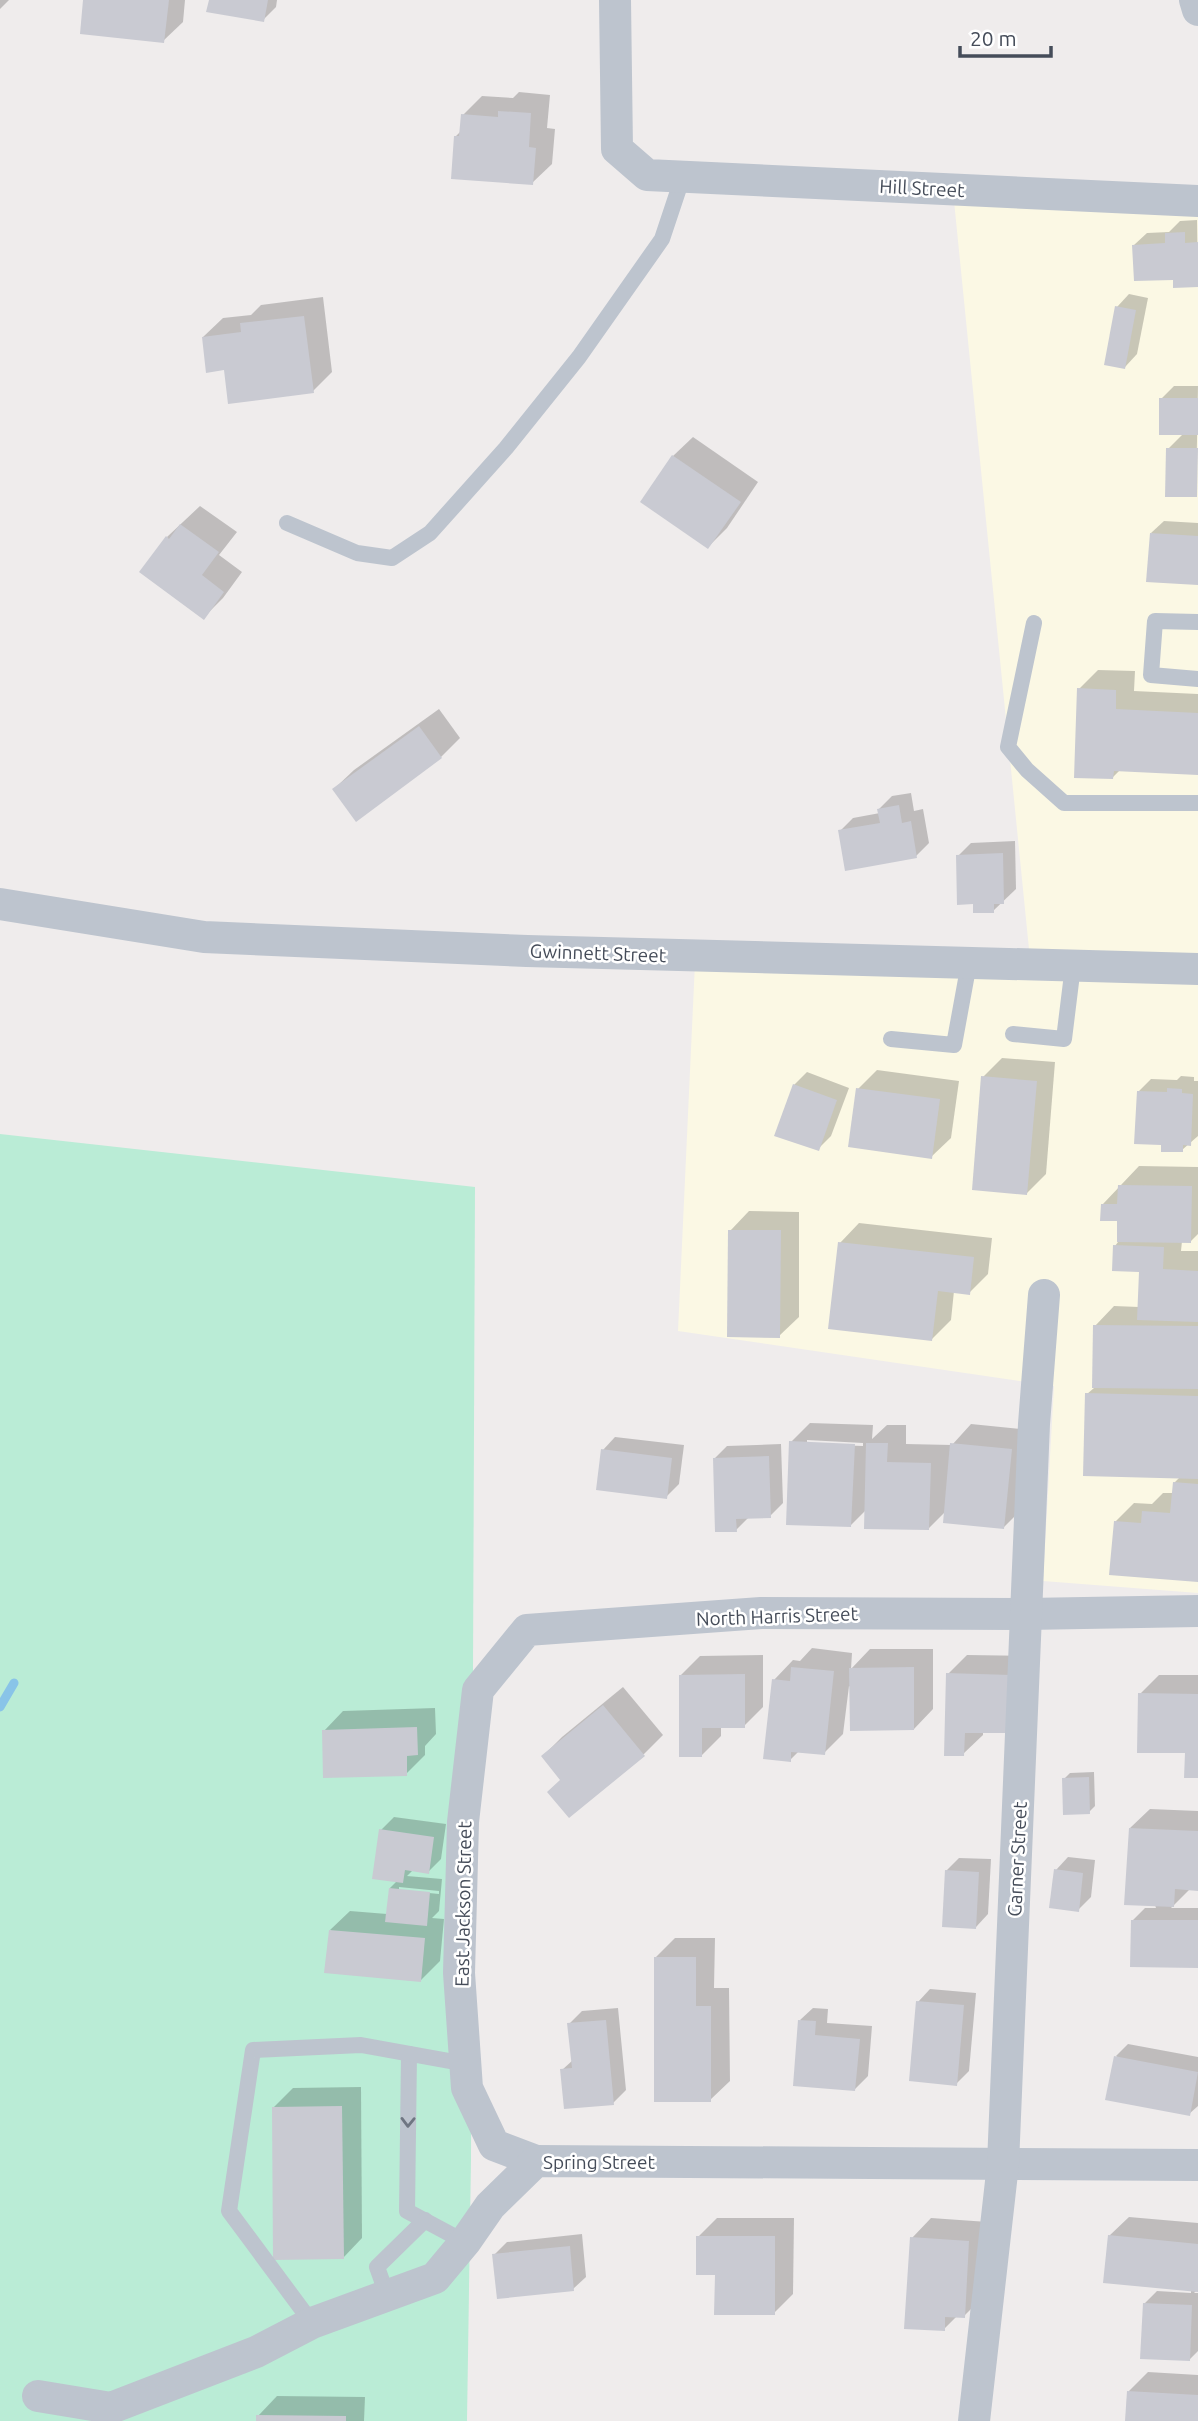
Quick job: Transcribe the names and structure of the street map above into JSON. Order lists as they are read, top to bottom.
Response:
{
  "streets": {
    "street": [
      "Hill Street",
      "Gwinnett Street",
      "North Harris Street",
      "Garner Street",
      "East Jackson Street",
      "Spring Street"
    ]
  },
  "crossings": [
    ["North Harris Street", "Garner Street"],
    ["North Harris Street", "East Jackson Street"],
    ["Garner Street", "Spring Street"],
    ["East Jackson Street", "Spring Street"]
  ],
  "scale_bar": "20 m"
}
